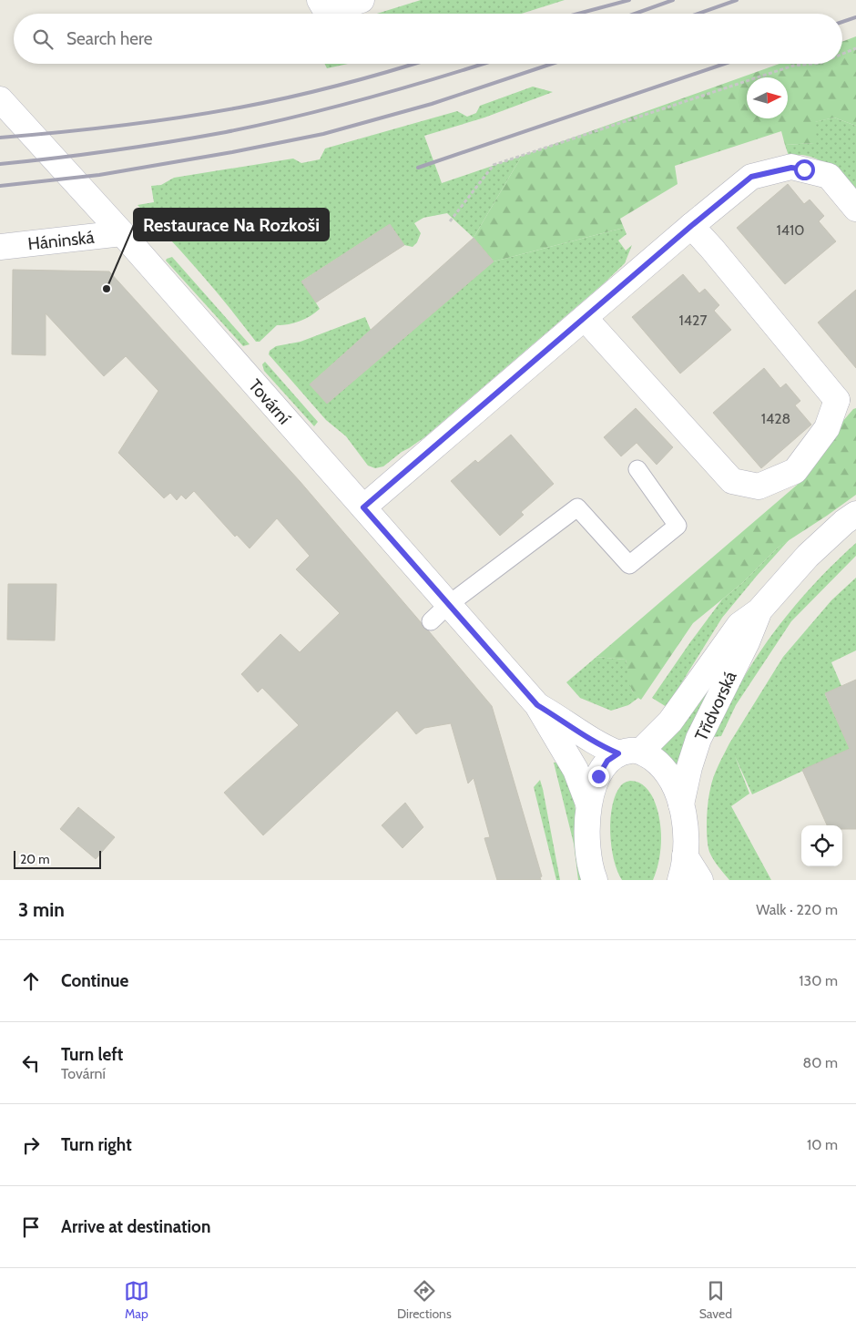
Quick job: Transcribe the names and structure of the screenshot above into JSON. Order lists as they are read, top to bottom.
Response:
{
  "streets": {
    "street": ["Háninská", "Tovární", "Třídvorská"]
  },
  "crossings": [
    ["Háninská", "Tovární"],
    ["Tovární", "Třídvorská"]
  ],
  "places": ["Restaurace Na Rozkoši"],
  "house_numbers": ["1410", "1427", "1428"],
  "scale_bar": "20 m",
  "north": "right",
  "page": {
    "search": "Search here",
    "scale": "20 m",
    "heading": ["3 min", "Walk · 220 m"],
    "list": [
      ["Continue", "130 m"],
      ["Turn left", "Tovární", "80 m"],
      ["Turn right", "10 m"],
      "Arrive at destination"
    ],
    "nav": ["Map", "Directions", "Saved"]
  }
}
